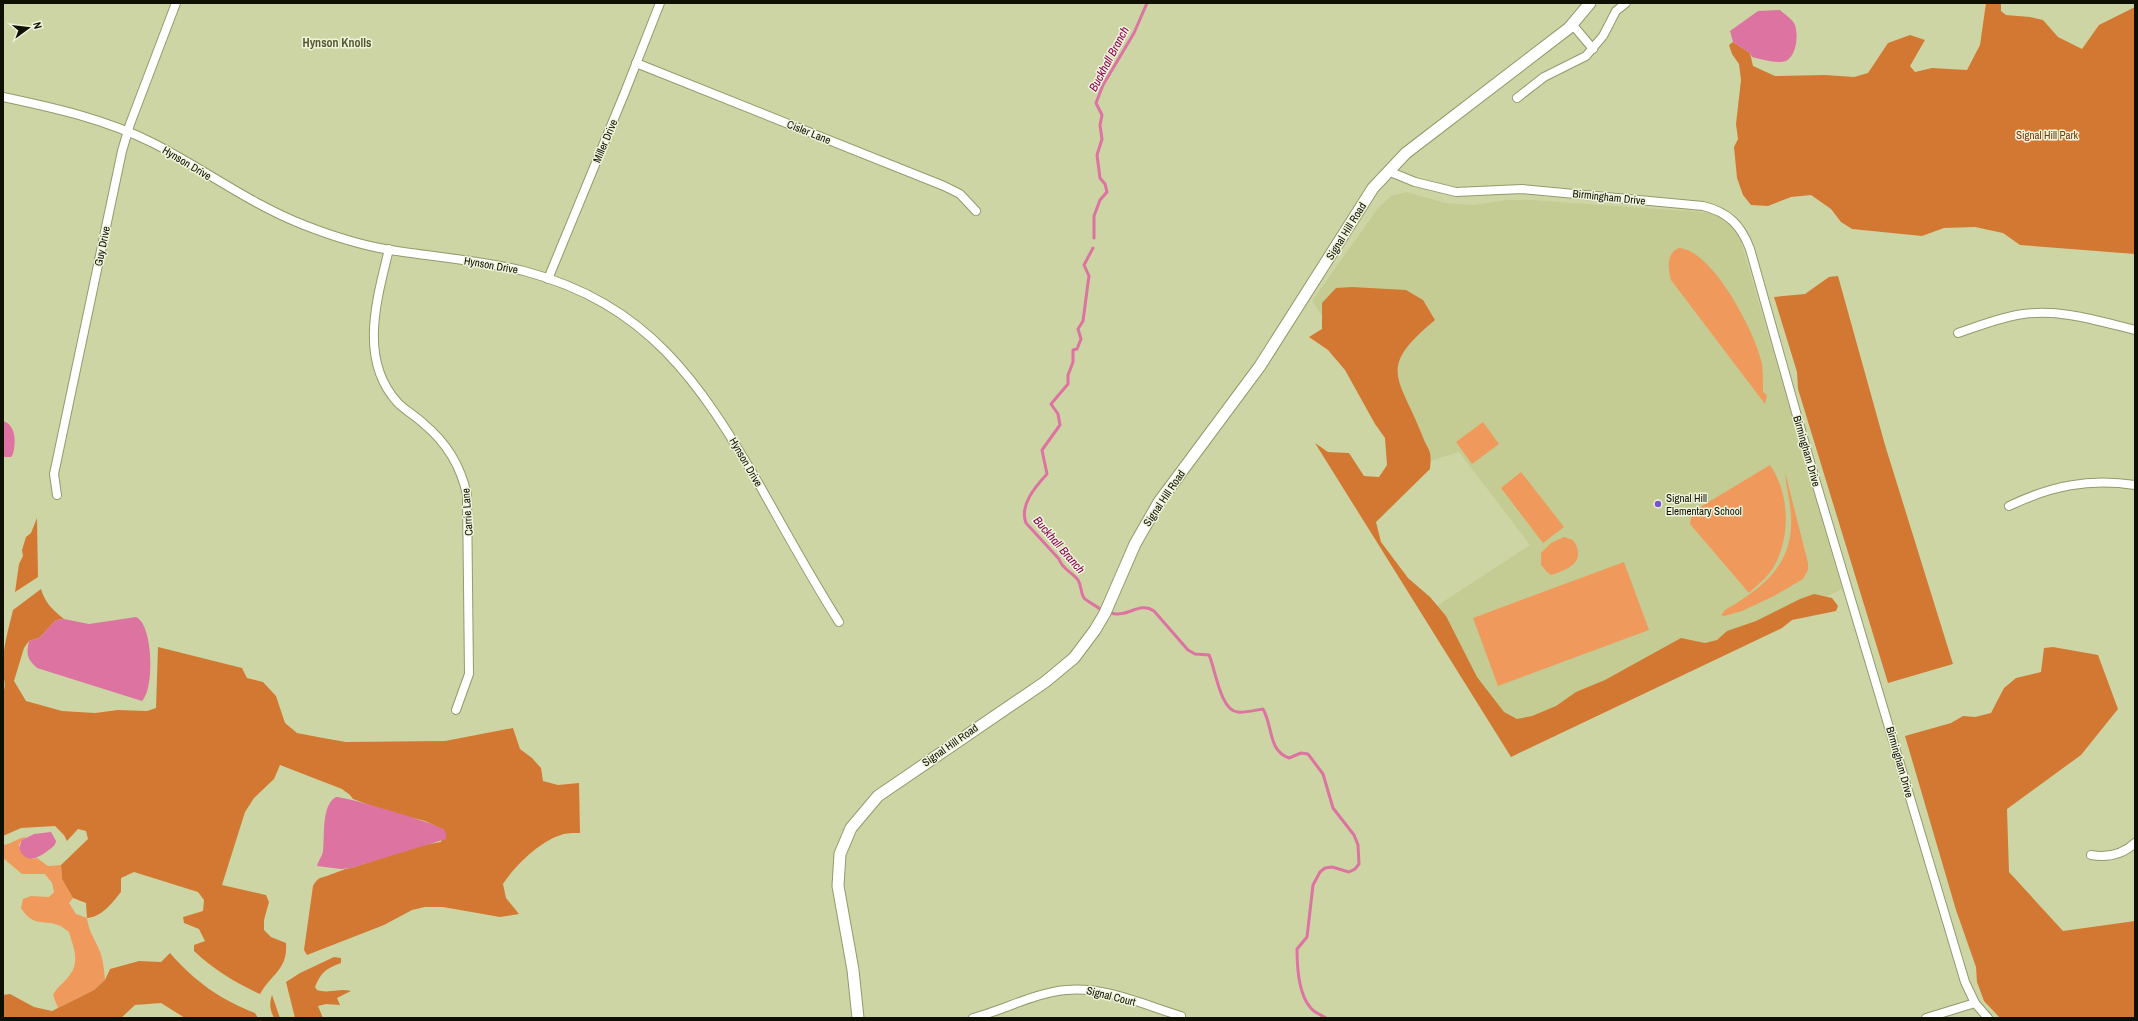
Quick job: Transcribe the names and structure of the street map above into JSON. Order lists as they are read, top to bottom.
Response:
{
  "streets": {
    "main road": ["Signal Hill Road"],
    "street": [
      "Cisler Lane",
      "Miller Drive",
      "Hynson Drive",
      "Birmingham Drive",
      "Guy Drive",
      "Carrie Lane",
      "Signal Court"
    ]
  },
  "crossings": [
    ["Cisler Lane", "Miller Drive"],
    ["Miller Drive", "Hynson Drive"],
    ["Hynson Drive", "Guy Drive"],
    ["Hynson Drive", "Carrie Lane"],
    ["Birmingham Drive", "Signal Hill Road"]
  ],
  "districts": ["Hynson Knolls"],
  "water": ["Buckhall Branch"],
  "parks": ["Signal Hill Park"],
  "places": ["Signal Hill Elementary School"],
  "north": "right"
}
